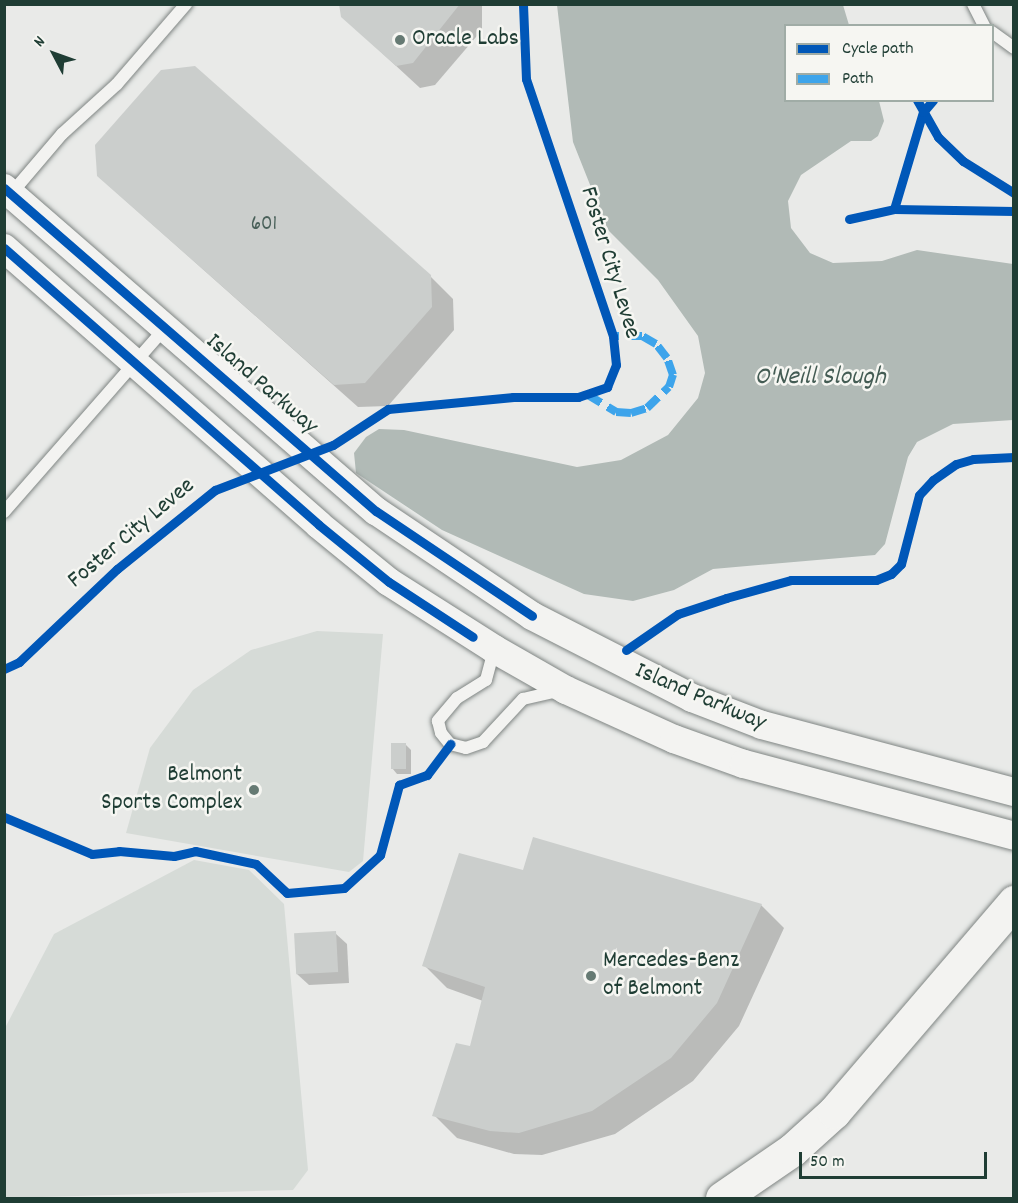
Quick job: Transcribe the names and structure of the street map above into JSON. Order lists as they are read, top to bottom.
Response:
{
  "streets": {
    "street": ["Island Parkway"],
    "cycle path": ["Foster City Levee"]
  },
  "water": ["O'Neill Slough"],
  "places": ["Oracle Labs", "Belmont Sports Complex", "Mercedes-Benz of Belmont"],
  "house_numbers": ["601"],
  "legend": ["Cycle path", "Path"],
  "scale_bar": "50 m",
  "north": "top left"
}
